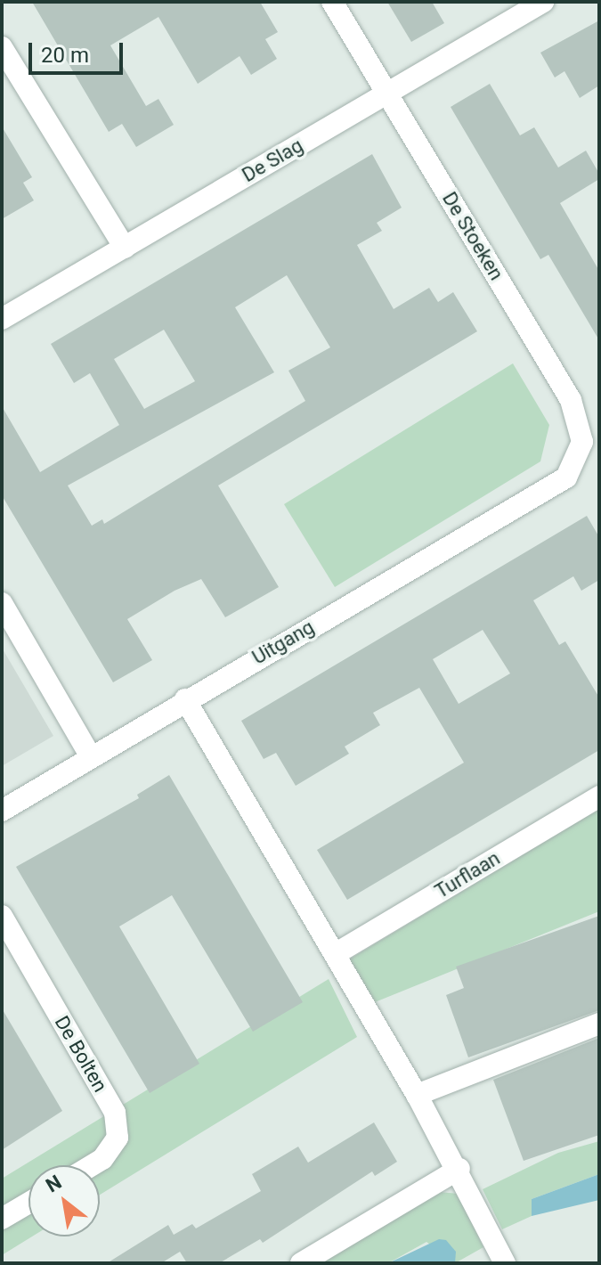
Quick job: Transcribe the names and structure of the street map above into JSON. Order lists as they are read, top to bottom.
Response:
{
  "streets": {
    "street": [
      "De Slag",
      "De Stoeken",
      "Uitgang",
      "Turflaan",
      "De Bolten"
    ]
  },
  "crossings": [
    ["De Slag", "De Stoeken"],
    ["De Stoeken", "Uitgang"]
  ],
  "scale_bar": "20 m",
  "north": "top left"
}
